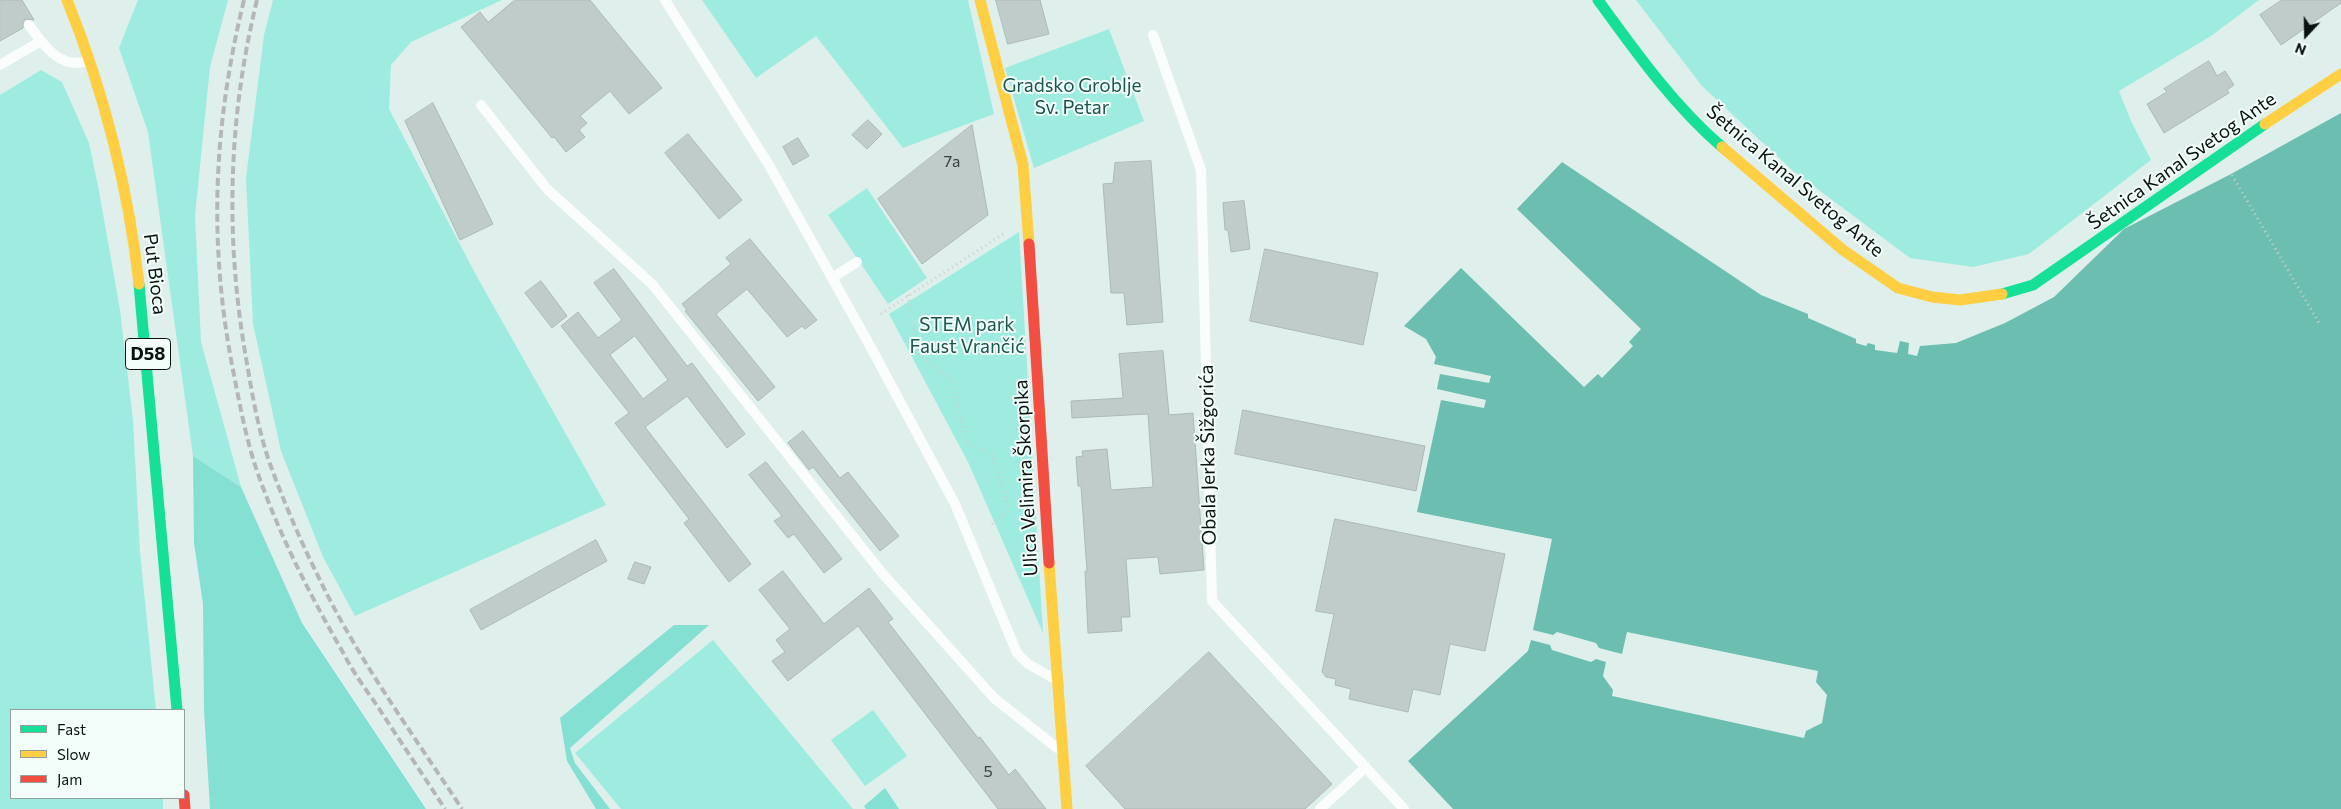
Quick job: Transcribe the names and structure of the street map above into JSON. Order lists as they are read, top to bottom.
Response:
{
  "streets": {
    "street": [
      "Šetnica Kanal Svetog Ante",
      "Put Bioca",
      "D58",
      "Ulica Velimira Škorpika"
    ],
    "lane": ["Obala Jerka Šižgorića"]
  },
  "parks": ["Gradsko Groblje Sv. Petar", "STEM park Faust Vrančić"],
  "house_numbers": ["7a", "5"],
  "legend": ["Fast", "Slow", "Jam"],
  "north": "bottom"
}
